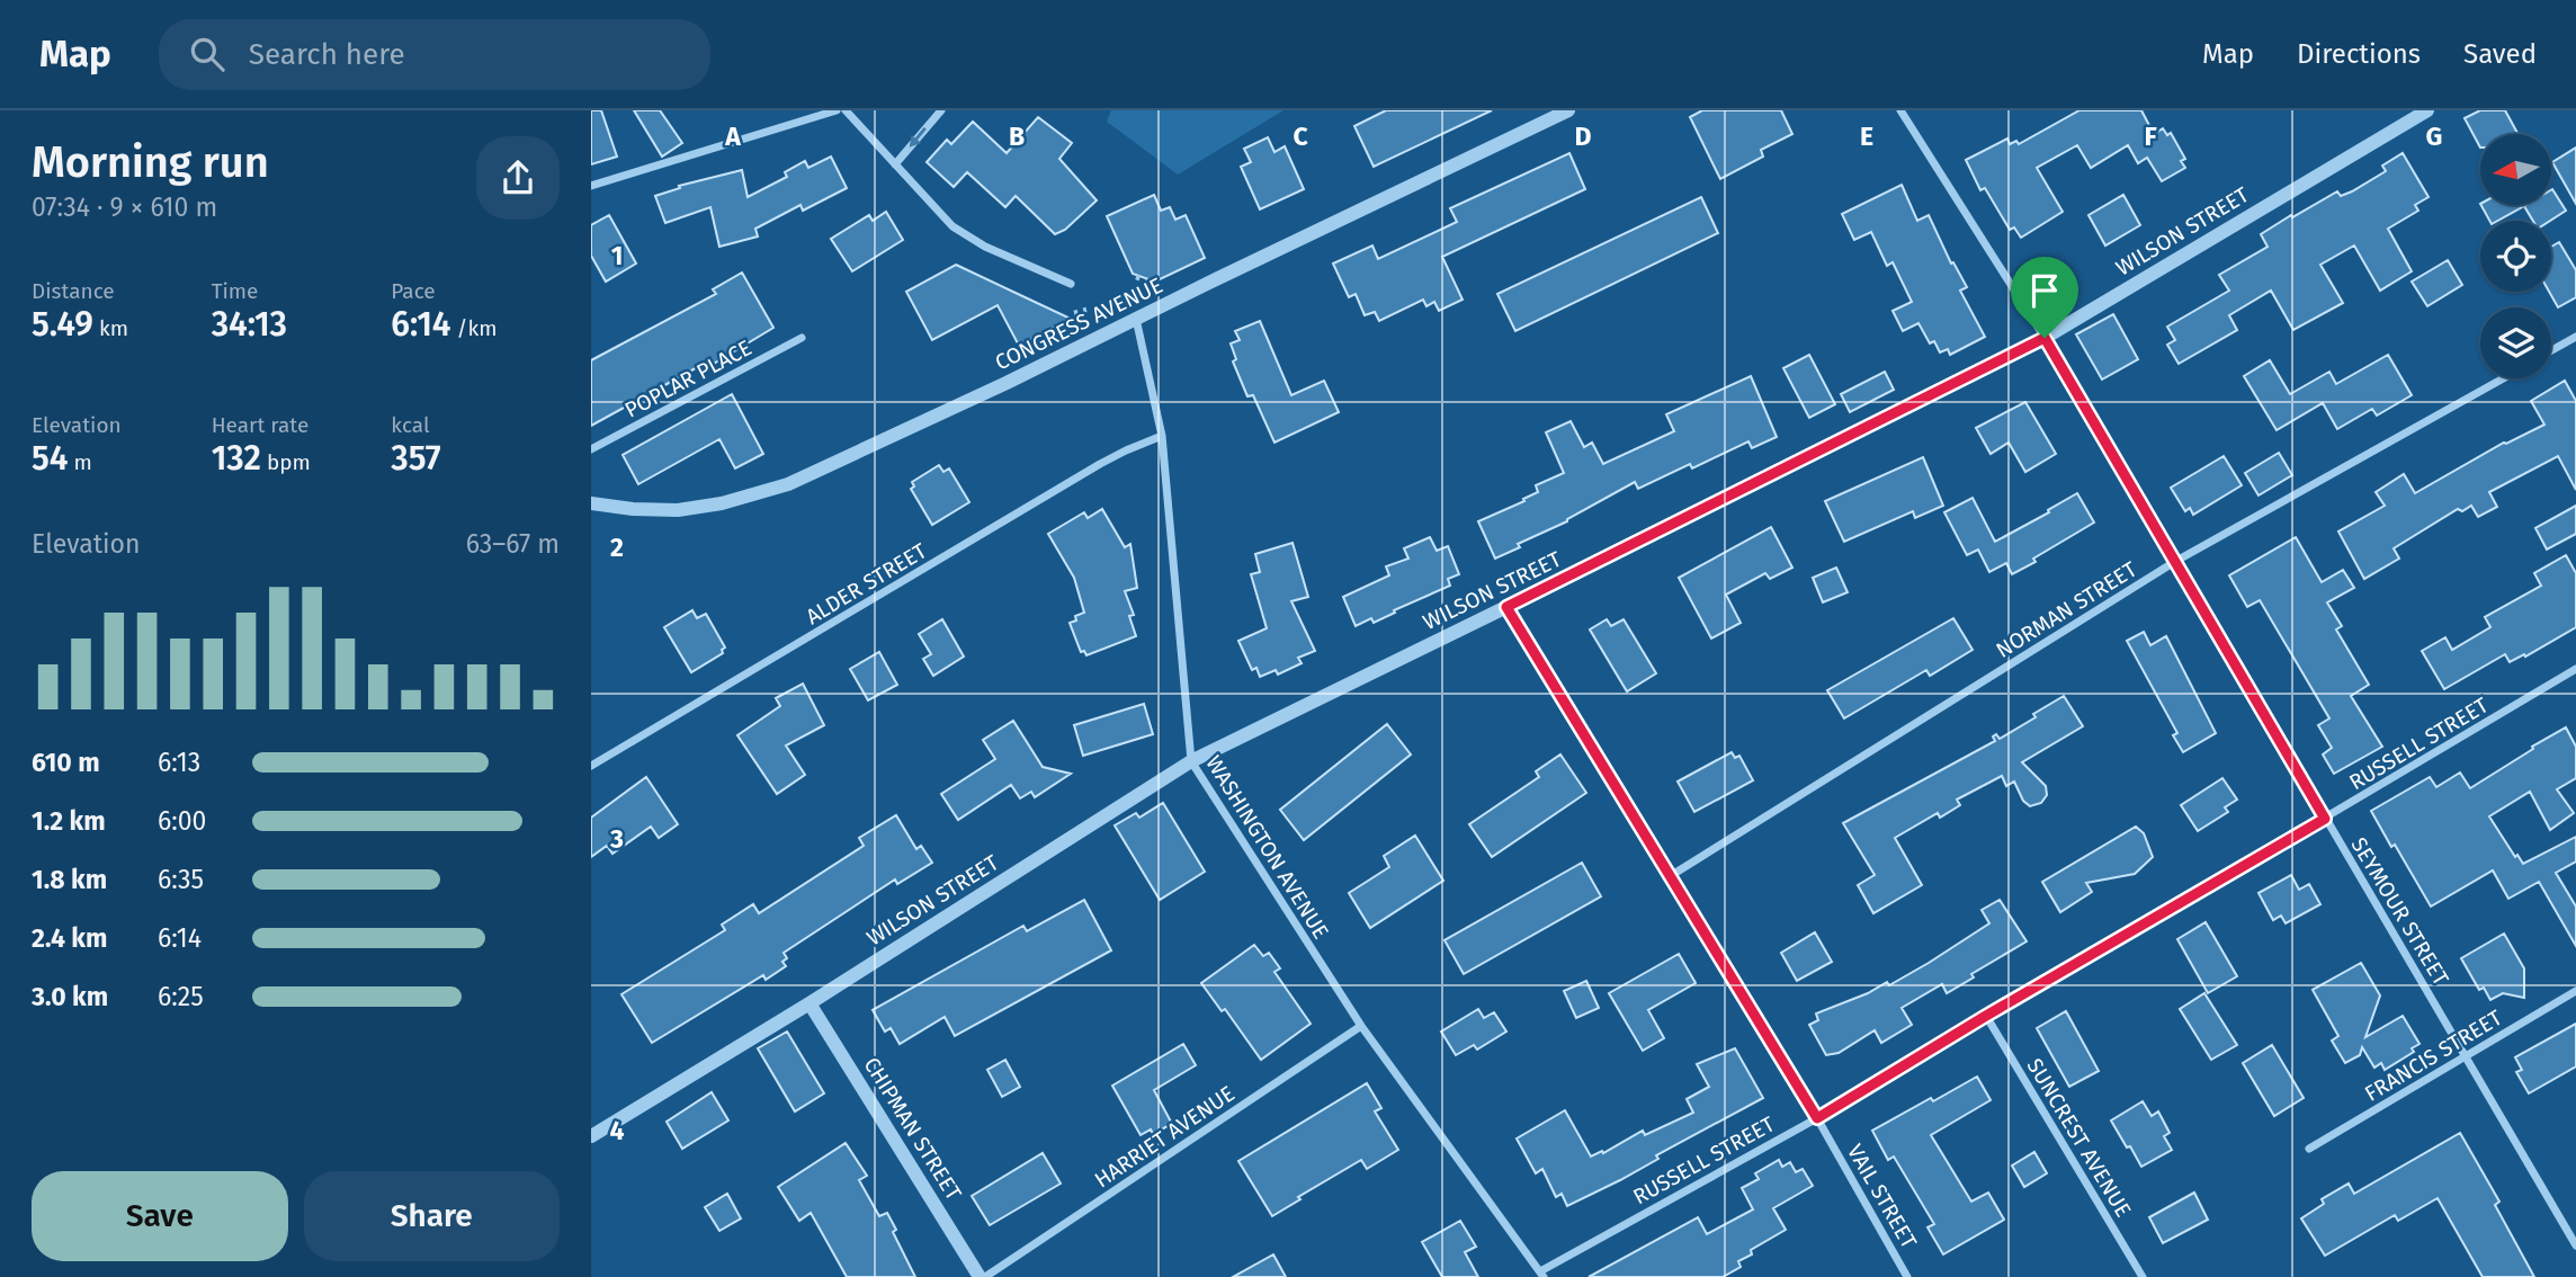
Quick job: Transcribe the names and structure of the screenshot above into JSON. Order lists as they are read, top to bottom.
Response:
{
  "streets": {
    "street": [
      "WILSON STREET",
      "CONGRESS AVENUE",
      "POPLAR PLACE",
      "ALDER STREET",
      "NORMAN STREET",
      "RUSSELL STREET",
      "WASHINGTON AVENUE",
      "SEYMOUR STREET",
      "FRANCIS STREET",
      "CHIPMAN STREET",
      "HARRIET AVENUE",
      "SUNCREST AVENUE",
      "VAIL STREET"
    ]
  },
  "crossings": [
    ["WILSON STREET", "WASHINGTON AVENUE"],
    ["WILSON STREET", "SEYMOUR STREET"],
    ["WILSON STREET", "CHIPMAN STREET"],
    ["WILSON STREET", "VAIL STREET"],
    ["CONGRESS AVENUE", "WASHINGTON AVENUE"],
    ["ALDER STREET", "WASHINGTON AVENUE"],
    ["NORMAN STREET", "SEYMOUR STREET"],
    ["NORMAN STREET", "VAIL STREET"],
    ["RUSSELL STREET", "WASHINGTON AVENUE"],
    ["RUSSELL STREET", "SEYMOUR STREET"],
    ["RUSSELL STREET", "SUNCREST AVENUE"],
    ["RUSSELL STREET", "VAIL STREET"],
    ["WASHINGTON AVENUE", "HARRIET AVENUE"],
    ["SEYMOUR STREET", "FRANCIS STREET"],
    ["CHIPMAN STREET", "HARRIET AVENUE"]
  ],
  "north": "left",
  "page": {
    "header": "Map",
    "search": "Search here",
    "nav": ["Map", "Directions", "Saved"],
    "heading": ["Morning run", "07:34 · 9 × 610 m"],
    "stats": [
      ["Distance", "5.49 km"],
      ["Time", "34:13"],
      ["Pace", "6:14 /km"],
      ["Elevation", "54 m"],
      ["Heart rate", "132 bpm"],
      ["kcal", "357"]
    ],
    "chart": ["Elevation", "63–67 m"],
    "list": [
      {
        "name": "610 m",
        "note": "6:13"
      },
      {
        "name": "1.2 km",
        "note": "6:00"
      },
      {
        "name": "1.8 km",
        "note": "6:35"
      },
      {
        "name": "2.4 km",
        "note": "6:14"
      },
      {
        "name": "3.0 km",
        "note": "6:25"
      }
    ],
    "buttons": ["Save", "Share"]
  },
  "grid": {
    "columns": [
      "A",
      "B",
      "C",
      "D",
      "E",
      "F",
      "G"
    ],
    "rows": [
      "1",
      "2",
      "3",
      "4"
    ]
  }
}
